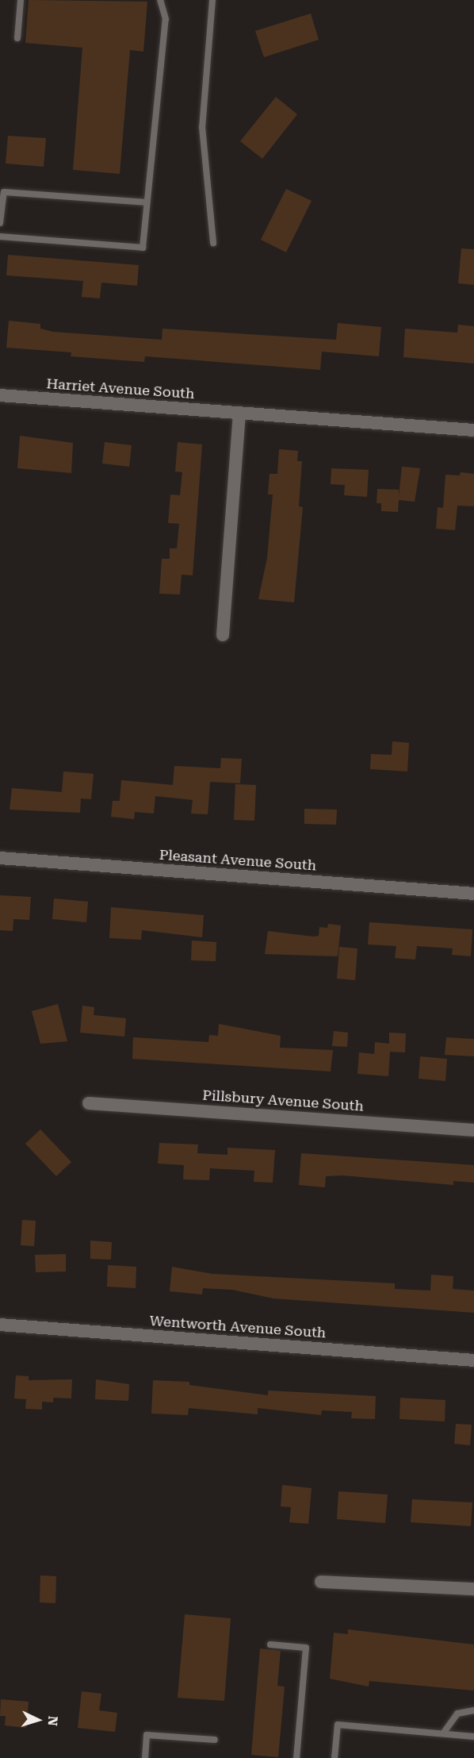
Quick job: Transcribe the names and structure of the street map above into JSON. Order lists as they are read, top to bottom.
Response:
{
  "streets": {
    "street": [
      "Harriet Avenue South",
      "Pleasant Avenue South",
      "Pillsbury Avenue South",
      "Wentworth Avenue South"
    ]
  },
  "north": "right"
}
